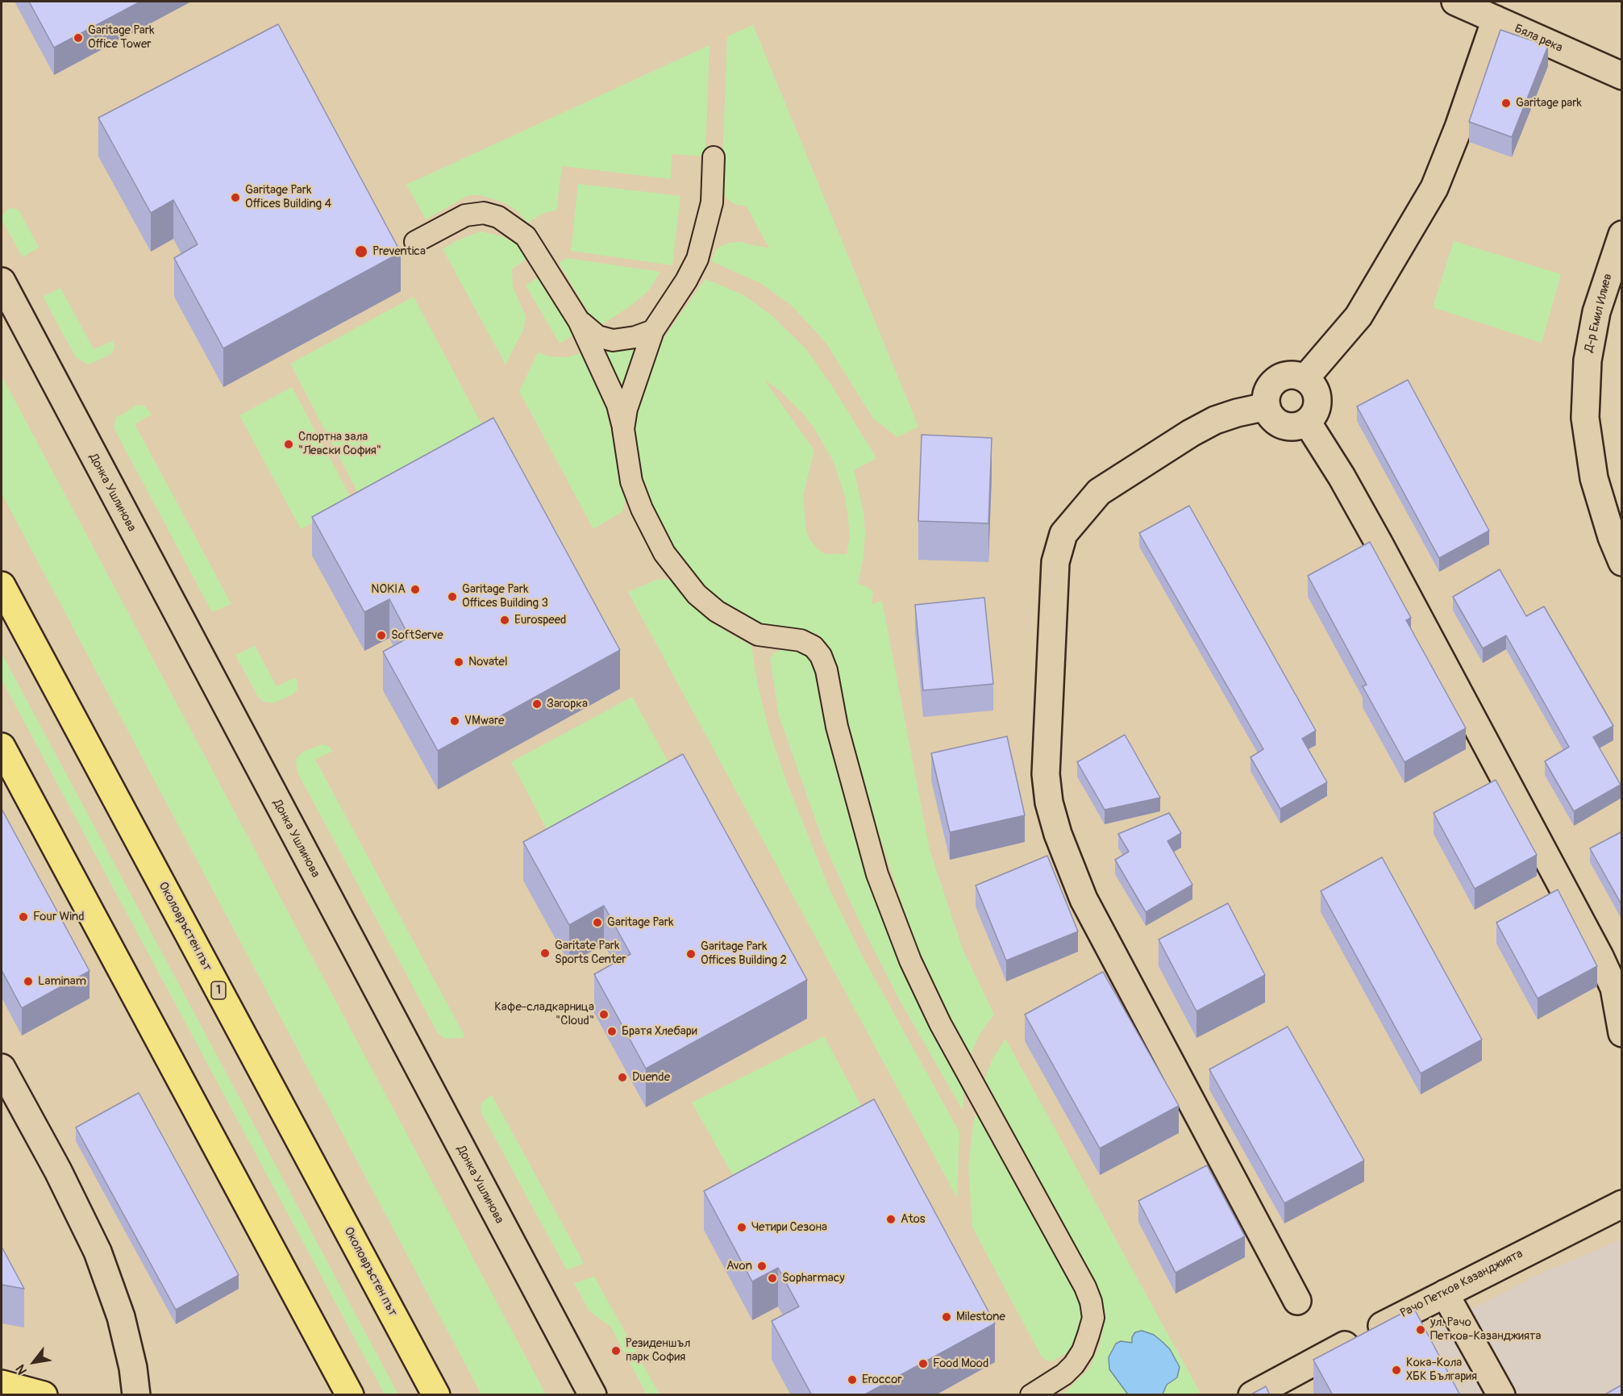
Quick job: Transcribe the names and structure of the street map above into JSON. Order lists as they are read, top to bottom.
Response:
{
  "streets": {
    "main road": ["Околовръстен път", "1"],
    "street": [
      "Бяла река",
      "Д-р Емил Илиев",
      "Донка Ушлинова",
      "Рачо Петков Казанджията"
    ]
  },
  "places": [
    "Garitage Park Office Tower",
    "Garitage park",
    "Garitage Park Offices Building 4",
    "Preventica",
    "Спортна зала \"Левски София\"",
    "NOKIA",
    "Garitage Park Offices Building 3",
    "Eurospeed",
    "SoftServe",
    "Novatel",
    "Загорка",
    "VMware",
    "Four Wind",
    "Garitage Park",
    "Garitate Park Sports Center",
    "Garitage Park Offices Building 2",
    "Laminam",
    "Кафе-сладкарница \"Cloud\"",
    "Братя Хлебари",
    "Duende",
    "Atos",
    "Четири Сезона",
    "Avon",
    "Sopharmacy",
    "Milestone",
    "ул. Рачо Петков-Казанджията",
    "Резиденшъл парк София",
    "Food Mood",
    "Кока-Кола ХБК България",
    "Eroccor"
  ],
  "north": "bottom left"
}
